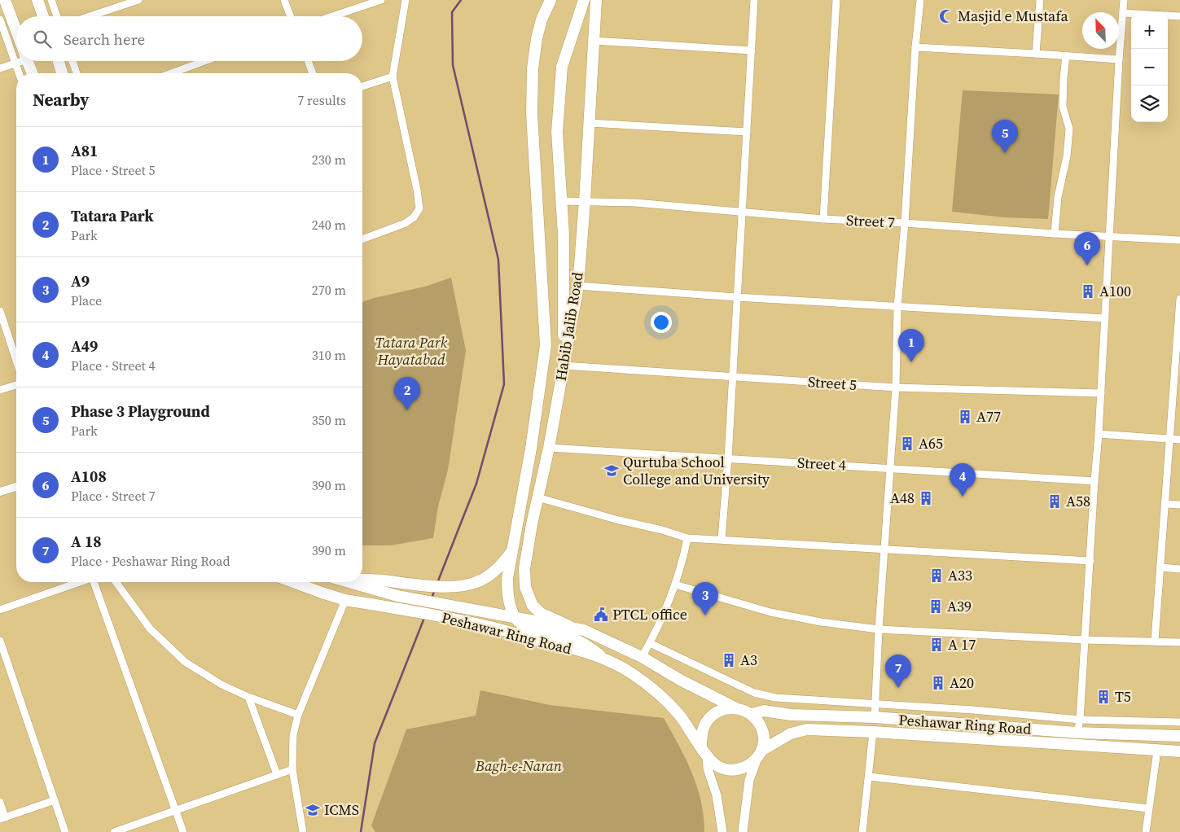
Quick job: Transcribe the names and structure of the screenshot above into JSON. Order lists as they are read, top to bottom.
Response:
{
  "streets": {
    "main road": ["Habib Jalib Road", "Peshawar Ring Road"],
    "street": ["Street 7", "Street 5", "Street 4"]
  },
  "crossings": [
    ["Street 7", "Habib Jalib Road"],
    ["Habib Jalib Road", "Street 5"],
    ["Habib Jalib Road", "Street 4"],
    ["Habib Jalib Road", "Peshawar Ring Road"]
  ],
  "parks": ["Tatara Park Hayatabad", "Bagh-e-Naran"],
  "places": {
    "mosque": ["Masjid e Mustafa"],
    "building": [
      "A100",
      "A77",
      "A65",
      "A48",
      "A58",
      "A33",
      "A39",
      "A 17",
      "A3",
      "A20",
      "T5"
    ],
    "school or university": ["Qurtuba School College and University", "ICMS"],
    "public building": ["PTCL office"]
  },
  "north": "top left",
  "page": {
    "map_buttons": ["+", "−"],
    "search": "Search here",
    "heading": ["Nearby", "7 results"],
    "pins": [
      "5",
      "6",
      "1",
      "2",
      "4",
      "3",
      "7"
    ],
    "list": [
      {
        "mark": "1",
        "name": "A81",
        "note": "Place · Street 5",
        "value": "230 m"
      },
      {
        "mark": "2",
        "name": "Tatara Park",
        "note": "Park",
        "value": "240 m"
      },
      {
        "mark": "3",
        "name": "A9",
        "note": "Place",
        "value": "270 m"
      },
      {
        "mark": "4",
        "name": "A49",
        "note": "Place · Street 4",
        "value": "310 m"
      },
      {
        "mark": "5",
        "name": "Phase 3 Playground",
        "note": "Park",
        "value": "350 m"
      },
      {
        "mark": "6",
        "name": "A108",
        "note": "Place · Street 7",
        "value": "390 m"
      },
      {
        "mark": "7",
        "name": "A 18",
        "note": "Place · Peshawar Ring Road",
        "value": "390 m"
      }
    ]
  }
}
